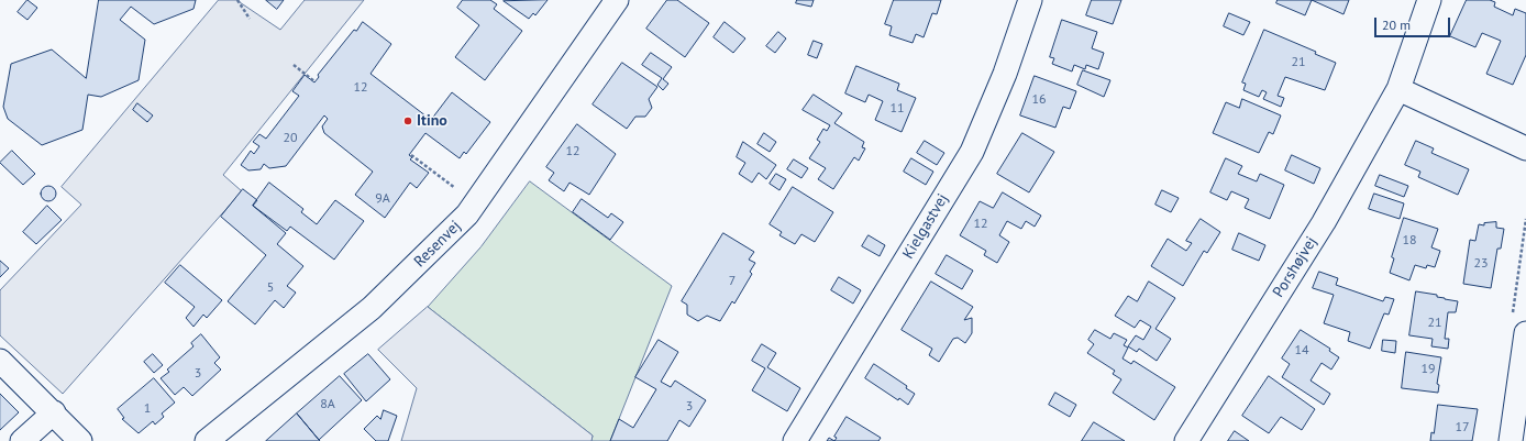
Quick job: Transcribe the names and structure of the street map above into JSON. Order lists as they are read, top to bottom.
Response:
{
  "streets": {
    "street": ["Kielgastvej", "Resenvej", "Porshøjvej"]
  },
  "places": ["Itino"],
  "house_numbers": [
    "21",
    "12",
    "16",
    "11",
    "20",
    "12",
    "9A",
    "12",
    "18",
    "23",
    "7",
    "5",
    "21",
    "14",
    "19",
    "3",
    "8A",
    "3",
    "1",
    "17"
  ],
  "scale_bar": "20 m"
}
